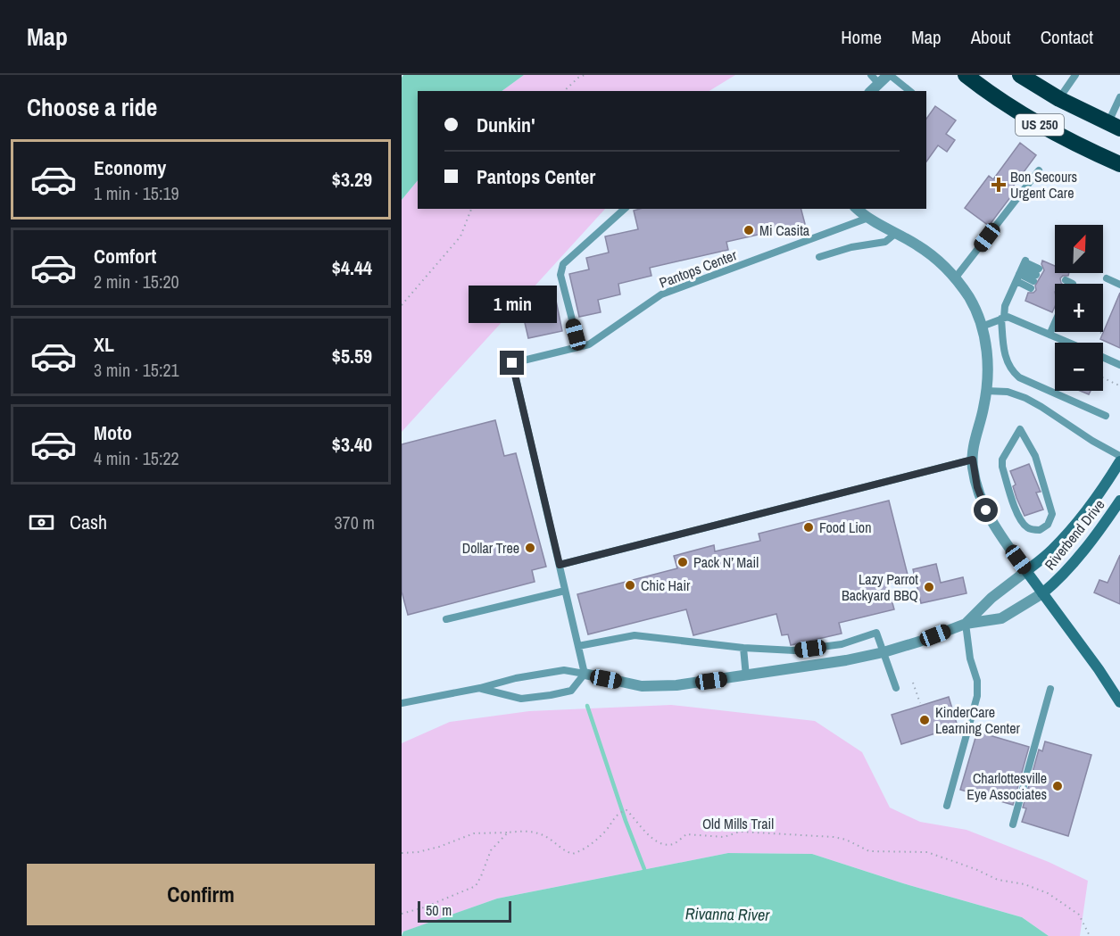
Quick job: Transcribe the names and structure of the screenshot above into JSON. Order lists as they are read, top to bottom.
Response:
{
  "streets": {
    "highway": ["US 250"],
    "street": ["Riverbend Drive"],
    "lane": ["Pantops Center"],
    "path": ["Old Mills Trail"]
  },
  "crossings": [
    ["Pantops Center", "Riverbend Drive"]
  ],
  "water": ["Rivanna River"],
  "places": {
    "health": ["Bon Secours Urgent Care"],
    "other": [
      "Mi Casita",
      "Food Lion",
      "Dollar Tree",
      "Pack N’ Mail",
      "Chic Hair",
      "Lazy Parrot Backyard BBQ",
      "KinderCare Learning Center",
      "Charlottesville Eye Associates"
    ]
  },
  "scale_bar": "50 m",
  "north": "top right",
  "page": {
    "header": "Map",
    "nav": [
      "Home",
      "Map",
      "About",
      "Contact"
    ],
    "heading": "Choose a ride",
    "banner": ["Dunkin'", "Pantops Center"],
    "list": [
      {
        "name": "Economy",
        "note": "1 min · 15:19",
        "value": "$3.29"
      },
      {
        "name": "Comfort",
        "note": "2 min · 15:20",
        "value": "$4.44"
      },
      {
        "name": "XL",
        "note": "3 min · 15:21",
        "value": "$5.59"
      },
      {
        "name": "Moto",
        "note": "4 min · 15:22",
        "value": "$3.40"
      }
    ],
    "map_buttons": ["+", "−"],
    "bubble": "1 min",
    "pay": ["Cash", "370 m"],
    "buttons": "Confirm",
    "scale": "50 m"
  }
}
